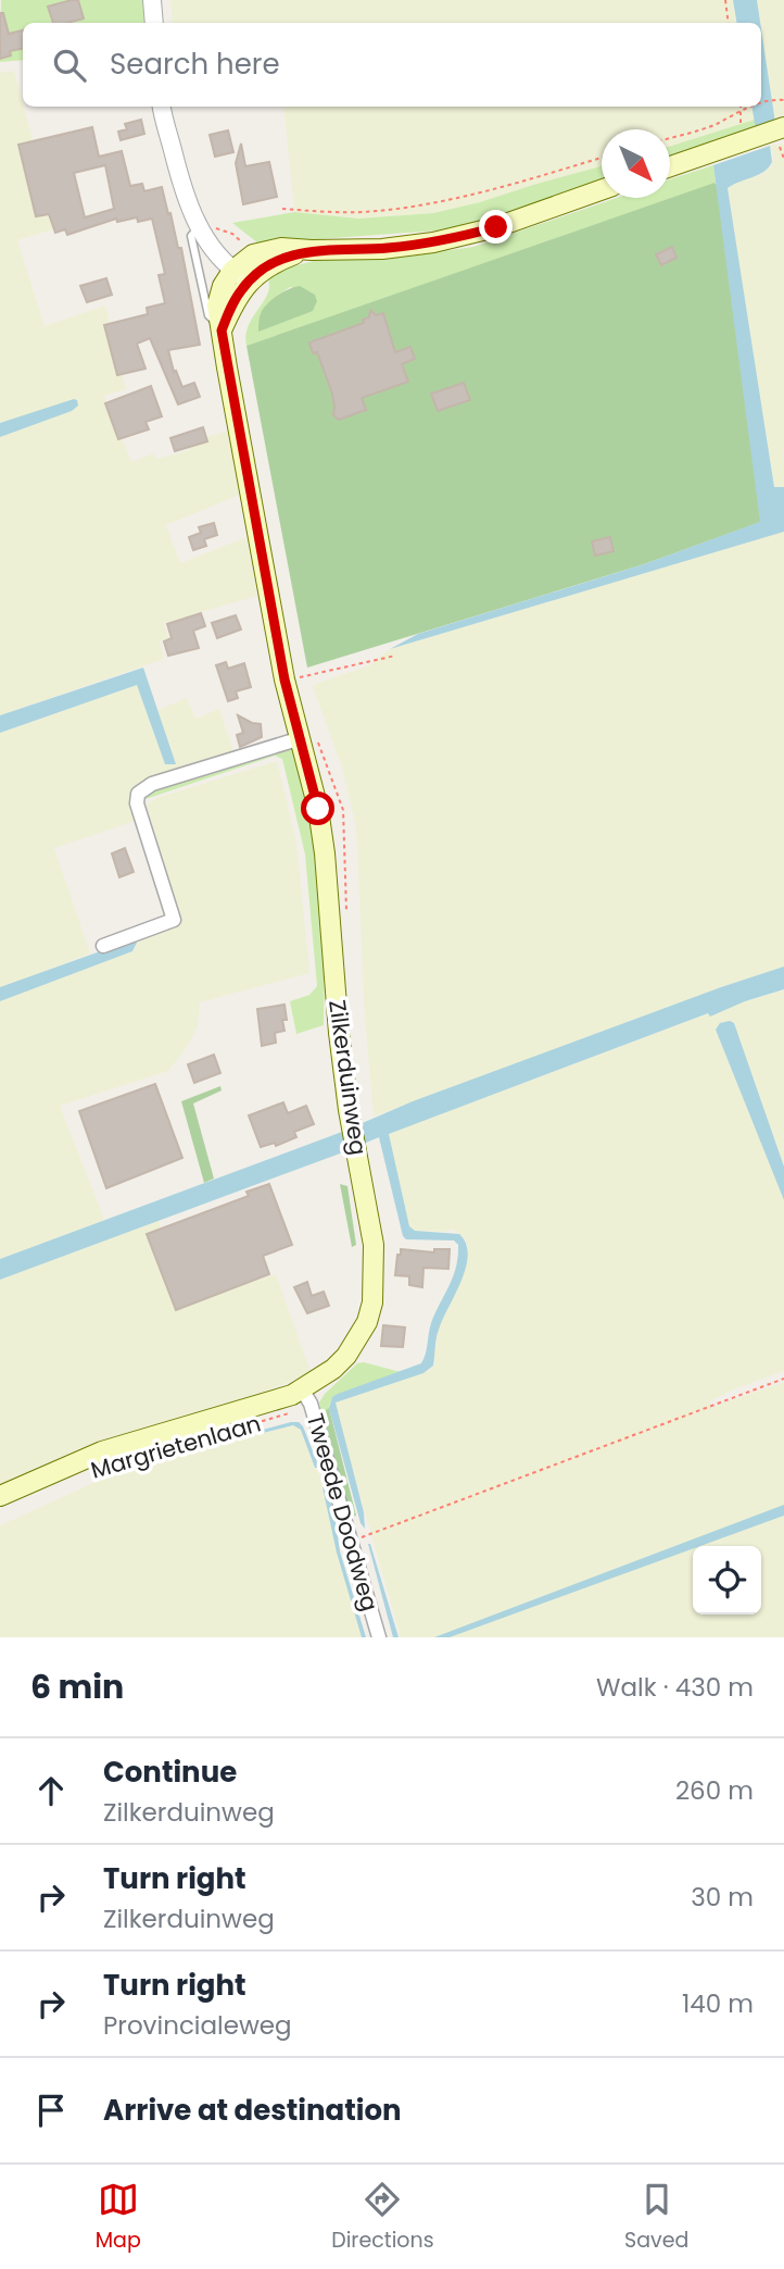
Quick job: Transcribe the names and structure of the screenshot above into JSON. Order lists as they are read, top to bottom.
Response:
{
  "streets": {
    "main road": ["Zilkerduinweg", "Margrietenlaan"],
    "street": ["Tweede Doodweg"]
  },
  "crossings": [
    ["Zilkerduinweg", "Margrietenlaan"],
    ["Zilkerduinweg", "Tweede Doodweg"],
    ["Margrietenlaan", "Tweede Doodweg"]
  ],
  "north": "bottom right",
  "page": {
    "search": "Search here",
    "heading": ["6 min", "Walk · 430 m"],
    "list": [
      ["Continue", "Zilkerduinweg", "260 m"],
      ["Turn right", "Zilkerduinweg", "30 m"],
      ["Turn right", "Provincialeweg", "140 m"],
      "Arrive at destination"
    ],
    "nav": ["Map", "Directions", "Saved"]
  }
}
